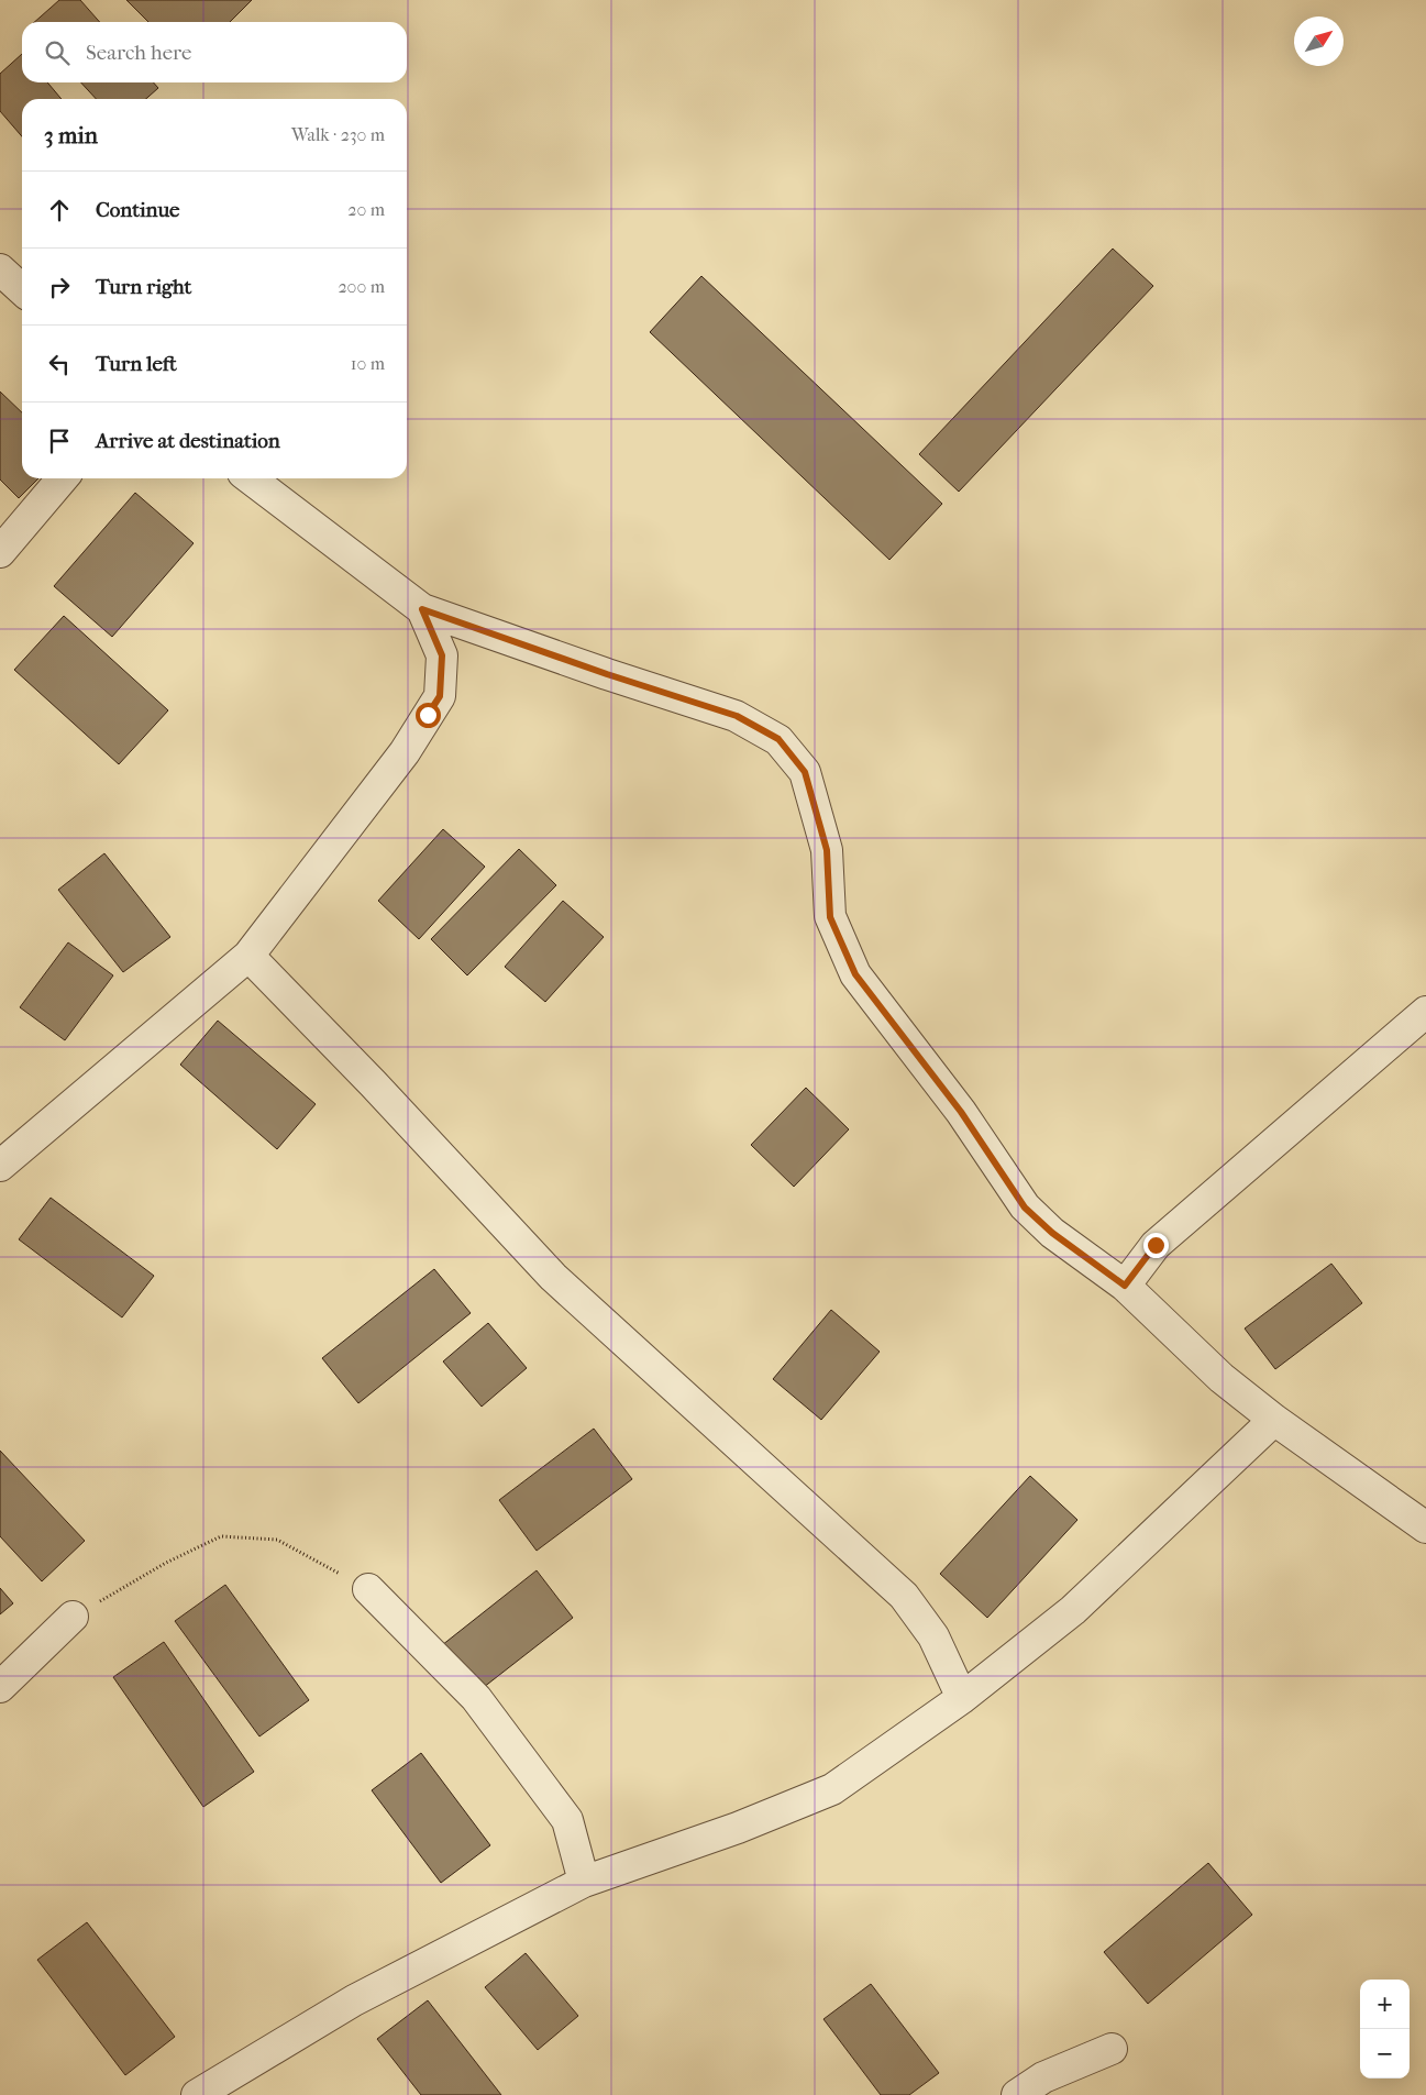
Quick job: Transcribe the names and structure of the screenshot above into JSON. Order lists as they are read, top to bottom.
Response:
{
  "north": "top right",
  "page": {
    "search": "Search here",
    "heading": ["3 min", "Walk · 230 m"],
    "list": [
      ["Continue", "20 m"],
      ["Turn right", "200 m"],
      ["Turn left", "10 m"],
      "Arrive at destination"
    ],
    "map_buttons": ["+", "−"]
  }
}
